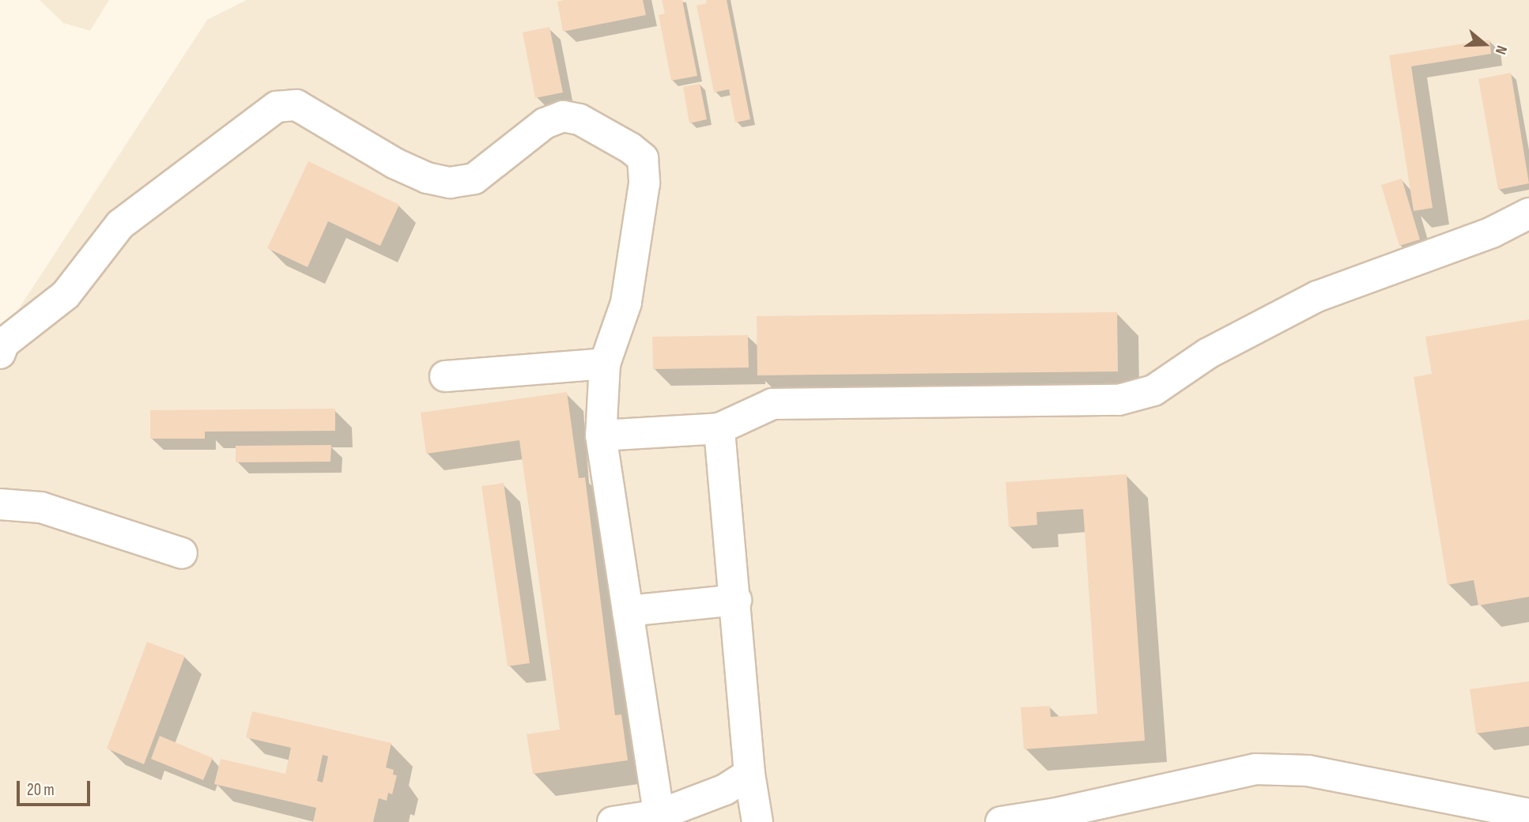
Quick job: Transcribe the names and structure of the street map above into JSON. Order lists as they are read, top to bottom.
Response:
{
  "scale_bar": "20 m",
  "north": "right"
}
